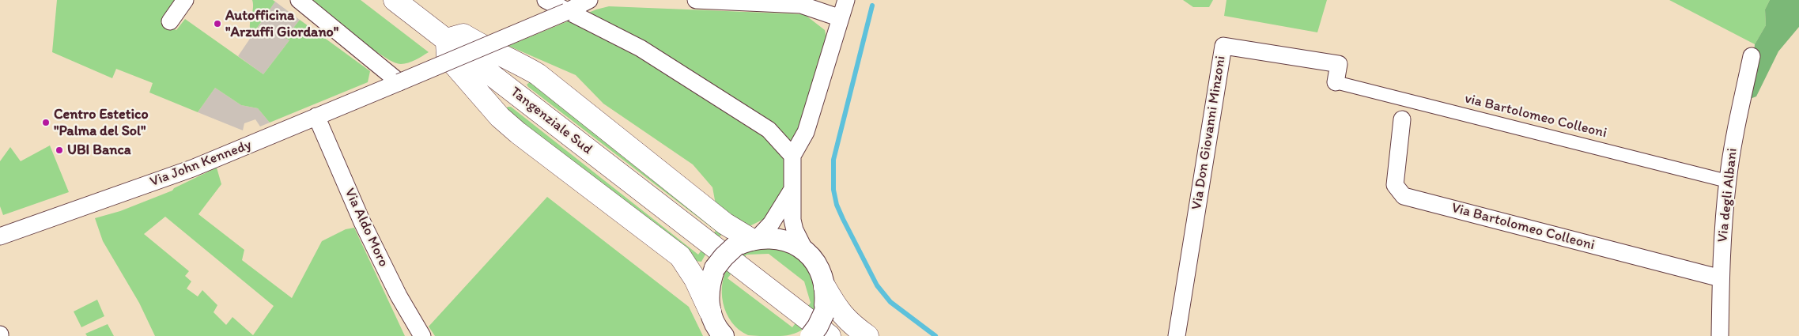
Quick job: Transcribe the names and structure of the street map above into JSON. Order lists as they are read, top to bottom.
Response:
{
  "streets": {
    "highway": ["Tangenziale Sud"],
    "street": [
      "via Bartolomeo Colleoni",
      "Via Don Giovanni Minzoni",
      "Via John Kennedy",
      "Via degli Albani",
      "Via Bartolomeo Colleoni",
      "Via Aldo Moro"
    ]
  },
  "crossings": [
    ["via Bartolomeo Colleoni", "Via Don Giovanni Minzoni"],
    ["via Bartolomeo Colleoni", "Via degli Albani"],
    ["Via John Kennedy", "Via Aldo Moro"],
    ["Via degli Albani", "Via Bartolomeo Colleoni"]
  ],
  "places": ["Autofficina \"Arzuffi Giordano\"", "Centro Estetico \"Palma del Sol\"", "UBI Banca"]
}
